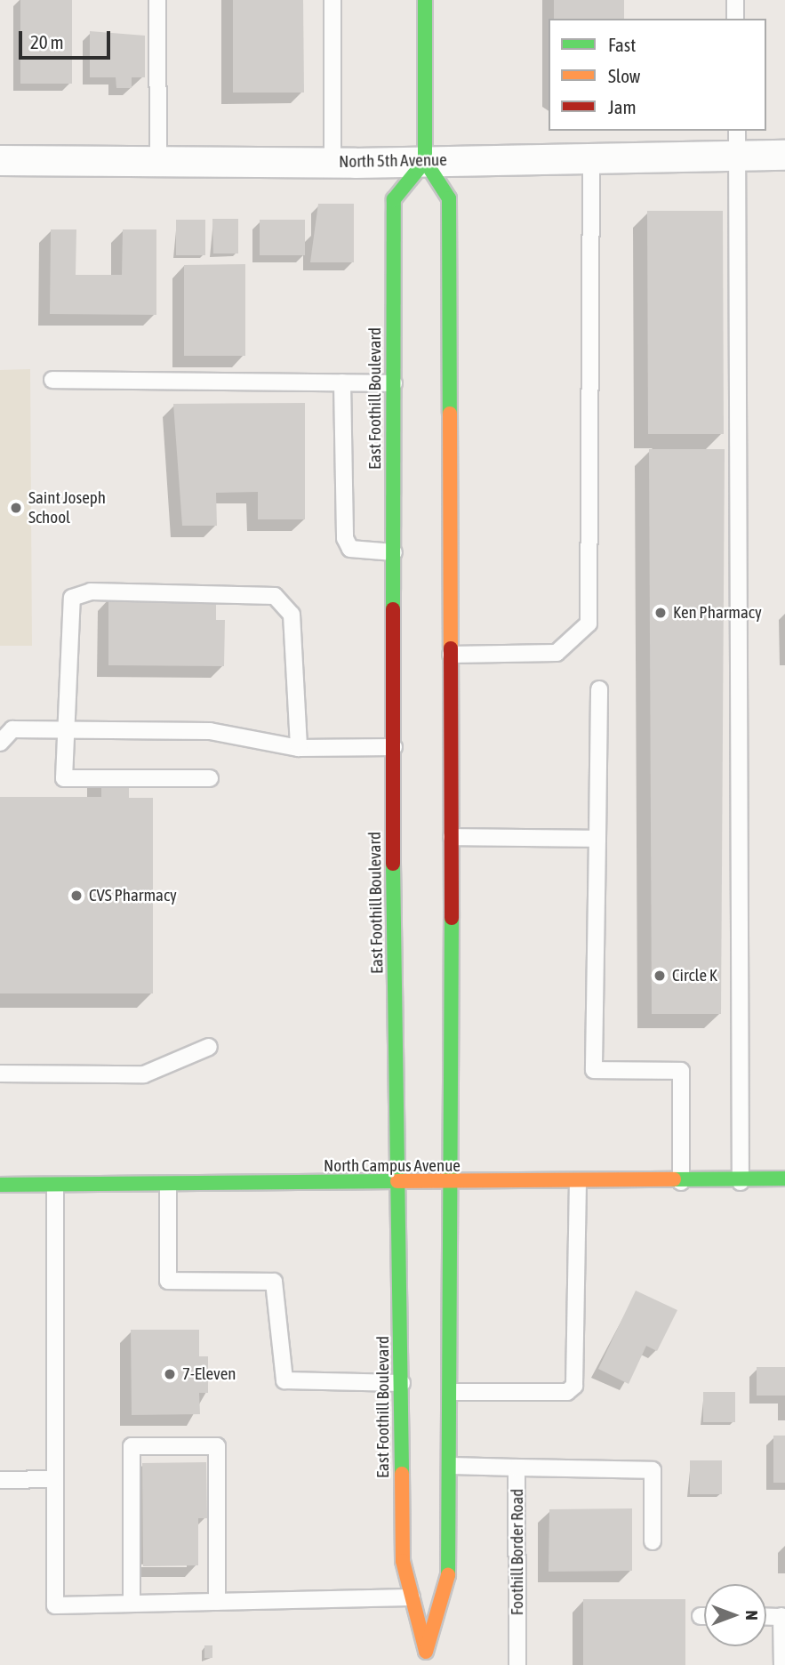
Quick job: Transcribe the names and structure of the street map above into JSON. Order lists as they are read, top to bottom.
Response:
{
  "streets": {
    "main road": ["East Foothill Boulevard", "North Campus Avenue"],
    "street": ["North 5th Avenue"],
    "lane": ["Foothill Border Road"]
  },
  "crossings": [
    ["North 5th Avenue", "East Foothill Boulevard"],
    ["East Foothill Boulevard", "North Campus Avenue"],
    ["East Foothill Boulevard", "Foothill Border Road"]
  ],
  "places": [
    "Saint Joseph School",
    "Ken Pharmacy",
    "CVS Pharmacy",
    "Circle K",
    "7-Eleven"
  ],
  "legend": ["Fast", "Slow", "Jam"],
  "scale_bar": "20 m",
  "north": "right"
}
